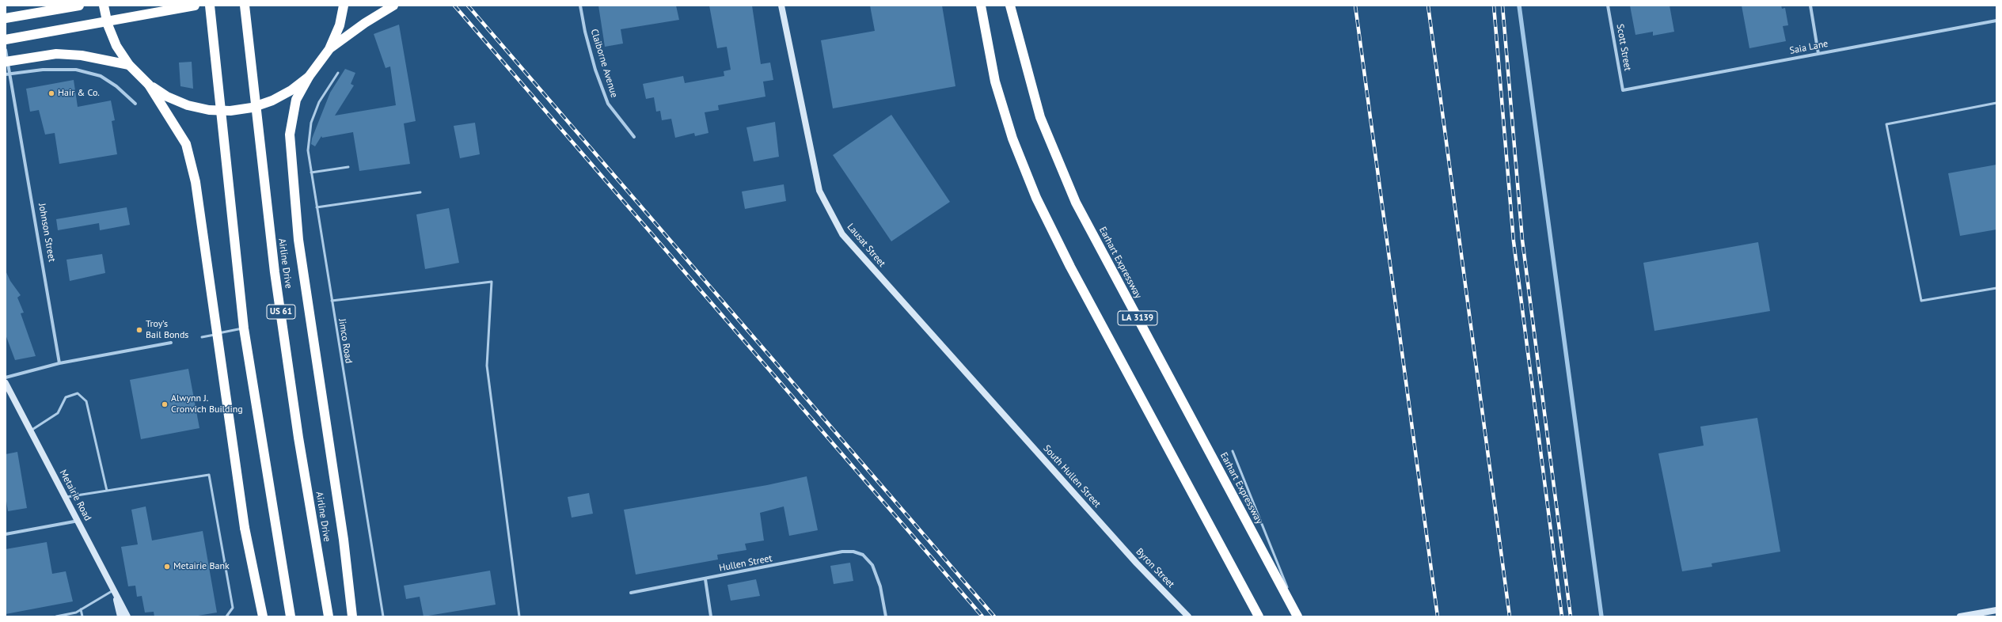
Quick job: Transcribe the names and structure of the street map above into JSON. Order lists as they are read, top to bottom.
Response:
{
  "streets": {
    "highway": [
      "Earhart Expressway",
      "Airline Drive",
      "US 61",
      "LA 3139"
    ],
    "street": [
      "Scott Street",
      "Saia Lane",
      "Claiborne Avenue",
      "Johnson Street",
      "Lausat Street",
      "South Hullen Street",
      "Metairie Road",
      "Hullen Street",
      "Byron Street"
    ],
    "lane": ["Jimco Road"]
  },
  "crossings": [
    ["Scott Street", "Saia Lane"],
    ["Lausat Street", "South Hullen Street"],
    ["South Hullen Street", "Byron Street"]
  ],
  "places": [
    "Hair & Co.",
    "Troy’s Bail Bonds",
    "Alwynn J. Cronvich Building",
    "Metairie Bank"
  ]
}
